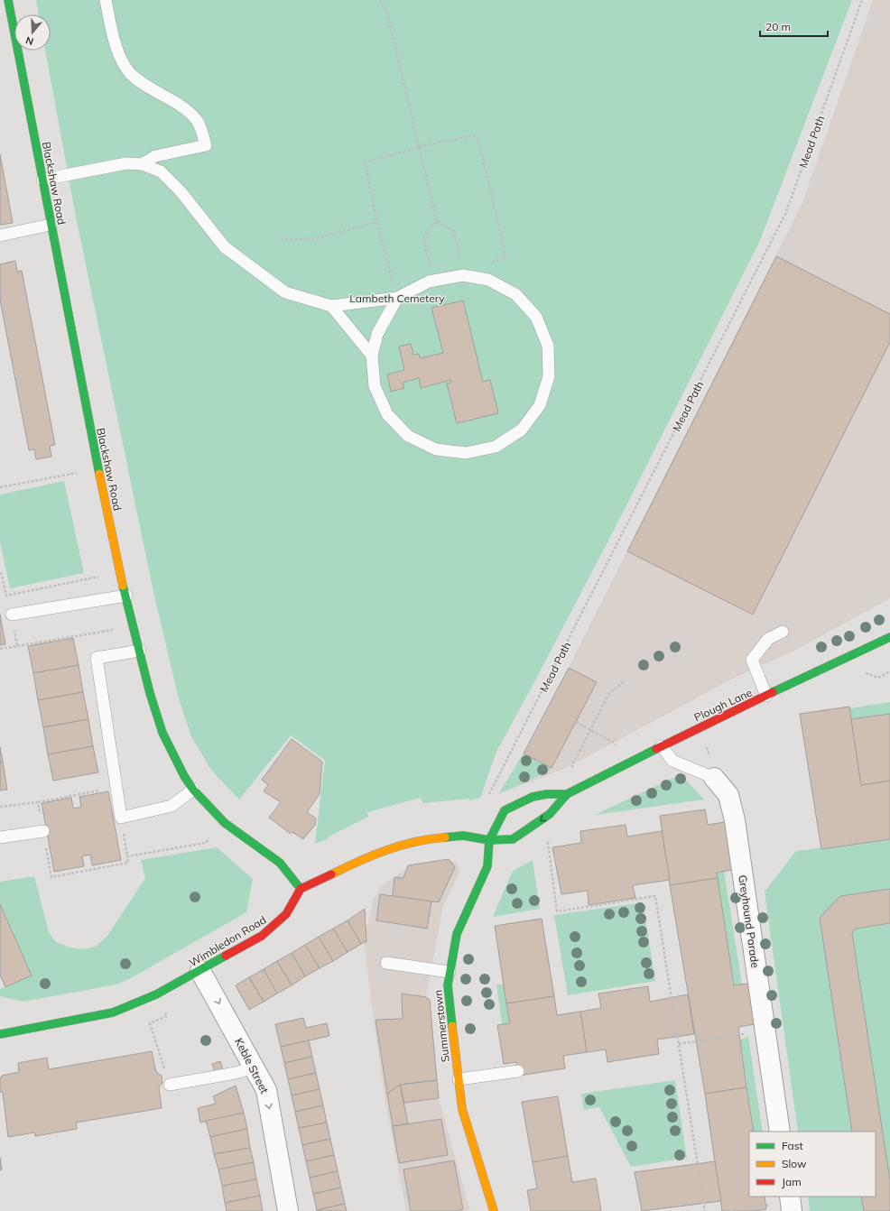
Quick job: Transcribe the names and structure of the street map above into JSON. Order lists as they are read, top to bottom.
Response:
{
  "streets": {
    "street": [
      "Blackshaw Road",
      "Plough Lane",
      "Greyhound Parade",
      "Wimbledon Road",
      "Summerstown",
      "Keble Street"
    ],
    "path": ["Mead Path"]
  },
  "crossings": [
    ["Blackshaw Road", "Wimbledon Road"],
    ["Plough Lane", "Greyhound Parade"],
    ["Plough Lane", "Summerstown"],
    ["Wimbledon Road", "Keble Street"]
  ],
  "one_way": ["Keble Street"],
  "parks": ["Lambeth Cemetery"],
  "legend": ["Fast", "Slow", "Jam"],
  "scale_bar": "20 m",
  "north": "bottom"
}
